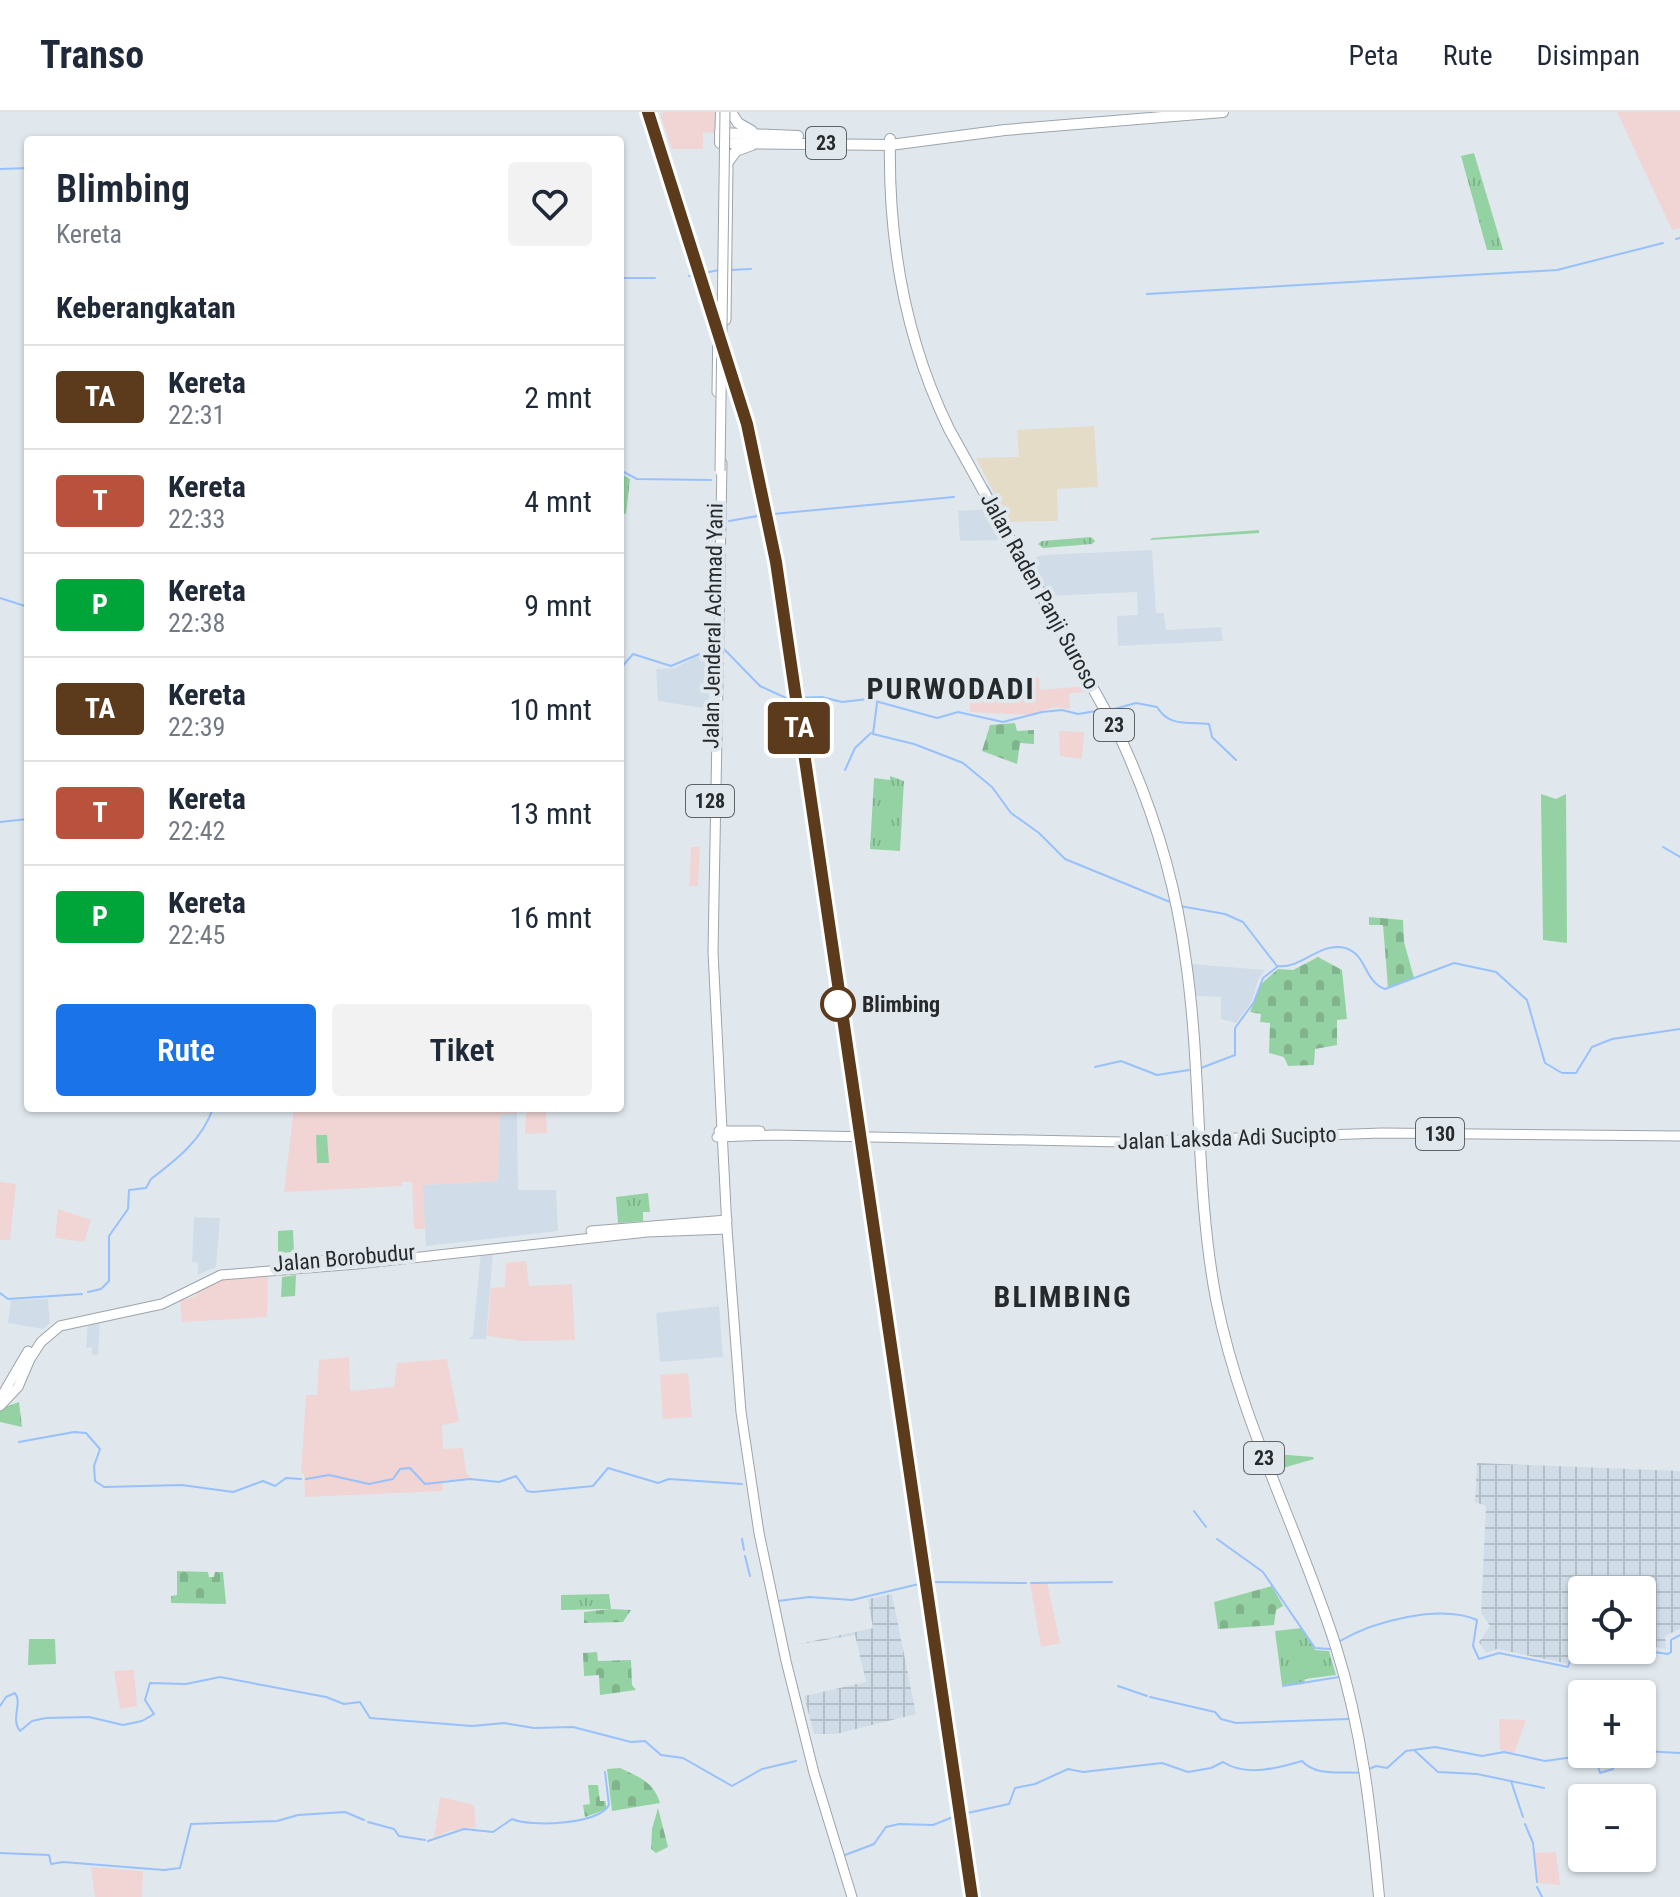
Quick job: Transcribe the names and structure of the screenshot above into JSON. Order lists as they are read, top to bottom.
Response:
{
  "streets": {
    "highway": ["23", "Jalan Raden Panji Suroso"],
    "main road": [
      "Jalan Jenderal Achmad Yani",
      "128",
      "130",
      "Jalan Laksda Adi Sucipto",
      "Jalan Borobudur"
    ]
  },
  "crossings": [
    ["23", "Jalan Raden Panji Suroso"],
    ["23", "Jalan Jenderal Achmad Yani"],
    ["23", "Jalan Laksda Adi Sucipto"],
    ["Jalan Raden Panji Suroso", "Jalan Laksda Adi Sucipto"],
    ["Jalan Jenderal Achmad Yani", "128"],
    ["Jalan Jenderal Achmad Yani", "Jalan Laksda Adi Sucipto"],
    ["Jalan Jenderal Achmad Yani", "Jalan Borobudur"]
  ],
  "districts": ["PURWODADI", "BLIMBING"],
  "places": ["Blimbing"],
  "page": {
    "header": "Transo",
    "nav": ["Peta", "Rute", "Disimpan"],
    "on_map": "TA",
    "heading": [
      ["Blimbing", "Kereta"],
      "Keberangkatan"
    ],
    "list": [
      {
        "mark": "TA",
        "name": "Kereta",
        "note": "22:31",
        "value": "2 mnt"
      },
      {
        "mark": "T",
        "name": "Kereta",
        "note": "22:33",
        "value": "4 mnt"
      },
      {
        "mark": "P",
        "name": "Kereta",
        "note": "22:38",
        "value": "9 mnt"
      },
      {
        "mark": "TA",
        "name": "Kereta",
        "note": "22:39",
        "value": "10 mnt"
      },
      {
        "mark": "T",
        "name": "Kereta",
        "note": "22:42",
        "value": "13 mnt"
      },
      {
        "mark": "P",
        "name": "Kereta",
        "note": "22:45",
        "value": "16 mnt"
      }
    ],
    "buttons": ["Rute", "Tiket"],
    "map_buttons": ["+", "−"]
  }
}
